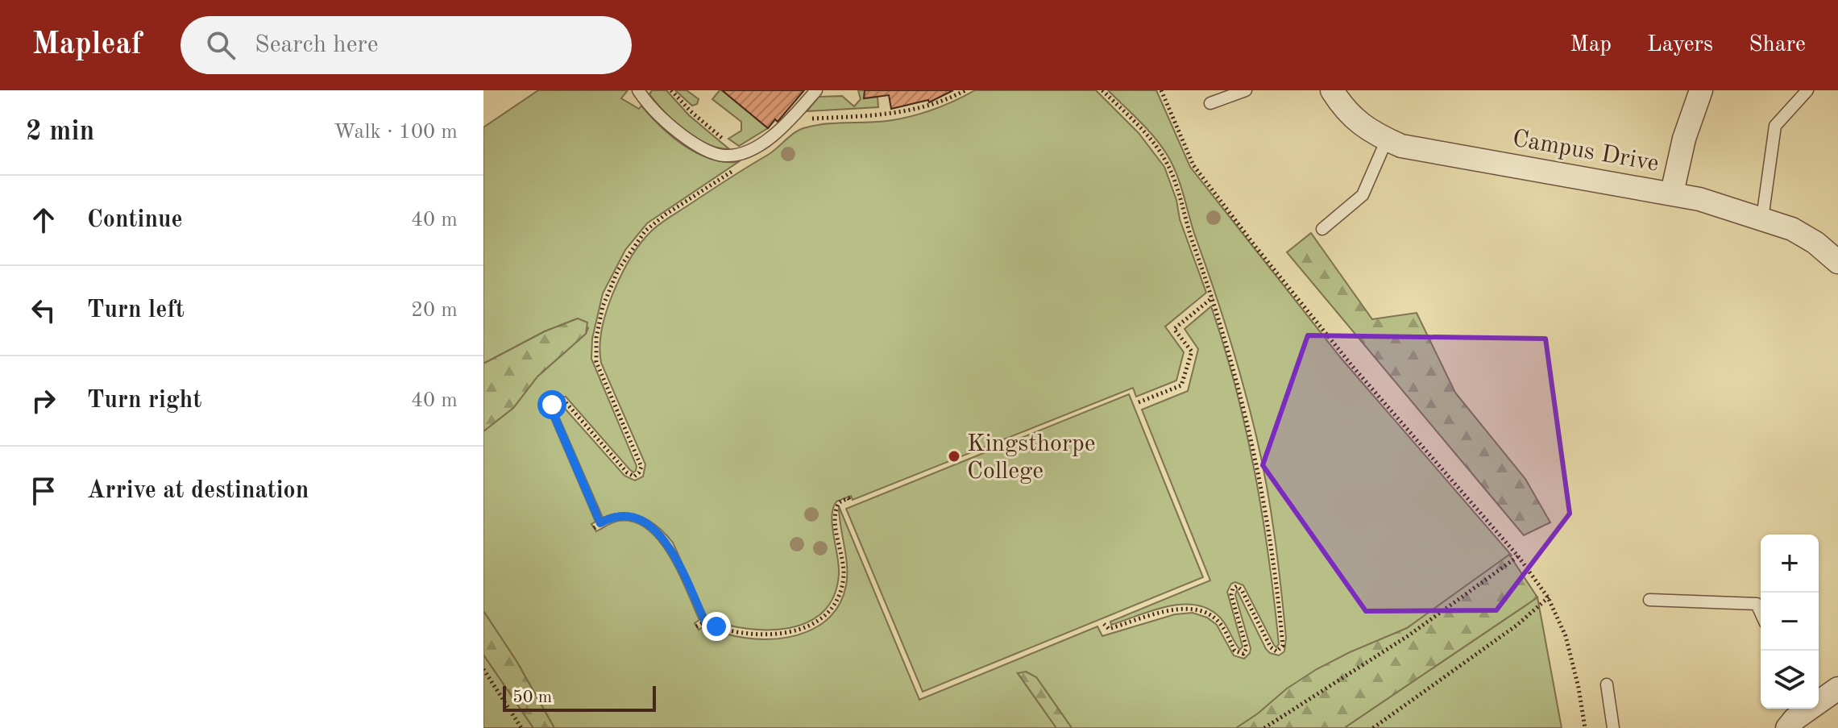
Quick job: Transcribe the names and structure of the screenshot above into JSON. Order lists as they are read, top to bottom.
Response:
{
  "streets": {
    "street": ["Campus Drive"]
  },
  "places": ["Kingsthorpe College"],
  "scale_bar": "50 m",
  "page": {
    "header": "Mapleaf",
    "search": "Search here",
    "nav": ["Map", "Layers", "Share"],
    "heading": ["2 min", "Walk · 100 m"],
    "list": [
      ["Continue", "40 m"],
      ["Turn left", "20 m"],
      ["Turn right", "40 m"],
      "Arrive at destination"
    ],
    "map_buttons": ["+", "−"],
    "scale": "50 m"
  }
}
